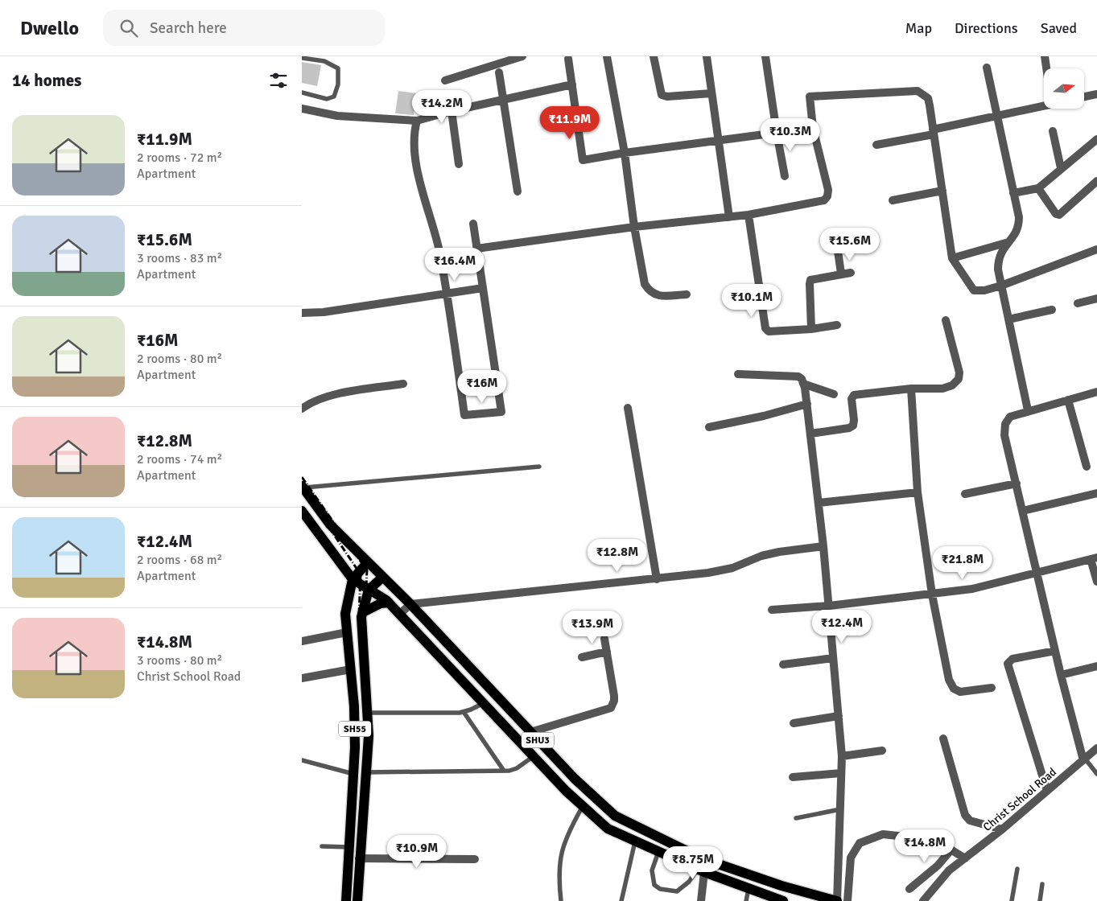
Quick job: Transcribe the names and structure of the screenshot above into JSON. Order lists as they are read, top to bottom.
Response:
{
  "streets": {
    "main road": ["SH55", "SHU3"],
    "street": ["Christ School Road"]
  },
  "crossings": [
    ["SH55", "SHU3"]
  ],
  "north": "right",
  "page": {
    "header": "Dwello",
    "search": "Search here",
    "nav": ["Map", "Directions", "Saved"],
    "heading": "14 homes",
    "price": [
      "₹14.2M",
      "₹11.9M",
      "₹10.3M",
      "₹15.6M",
      "₹16.4M",
      "₹10.1M",
      "₹16M",
      "₹12.8M",
      "₹21.8M",
      "₹12.4M",
      "₹13.9M",
      "₹14.8M",
      "₹10.9M",
      "₹8.75M"
    ],
    "list": [
      {
        "name": "₹11.9M",
        "note": "2 rooms · 72 m² · Apartment"
      },
      {
        "name": "₹15.6M",
        "note": "3 rooms · 83 m² · Apartment"
      },
      {
        "name": "₹16M",
        "note": "2 rooms · 80 m² · Apartment"
      },
      {
        "name": "₹12.8M",
        "note": "2 rooms · 74 m² · Apartment"
      },
      {
        "name": "₹12.4M",
        "note": "2 rooms · 68 m² · Apartment"
      },
      {
        "name": "₹14.8M",
        "note": "3 rooms · 80 m² · Christ School Road"
      }
    ]
  }
}
